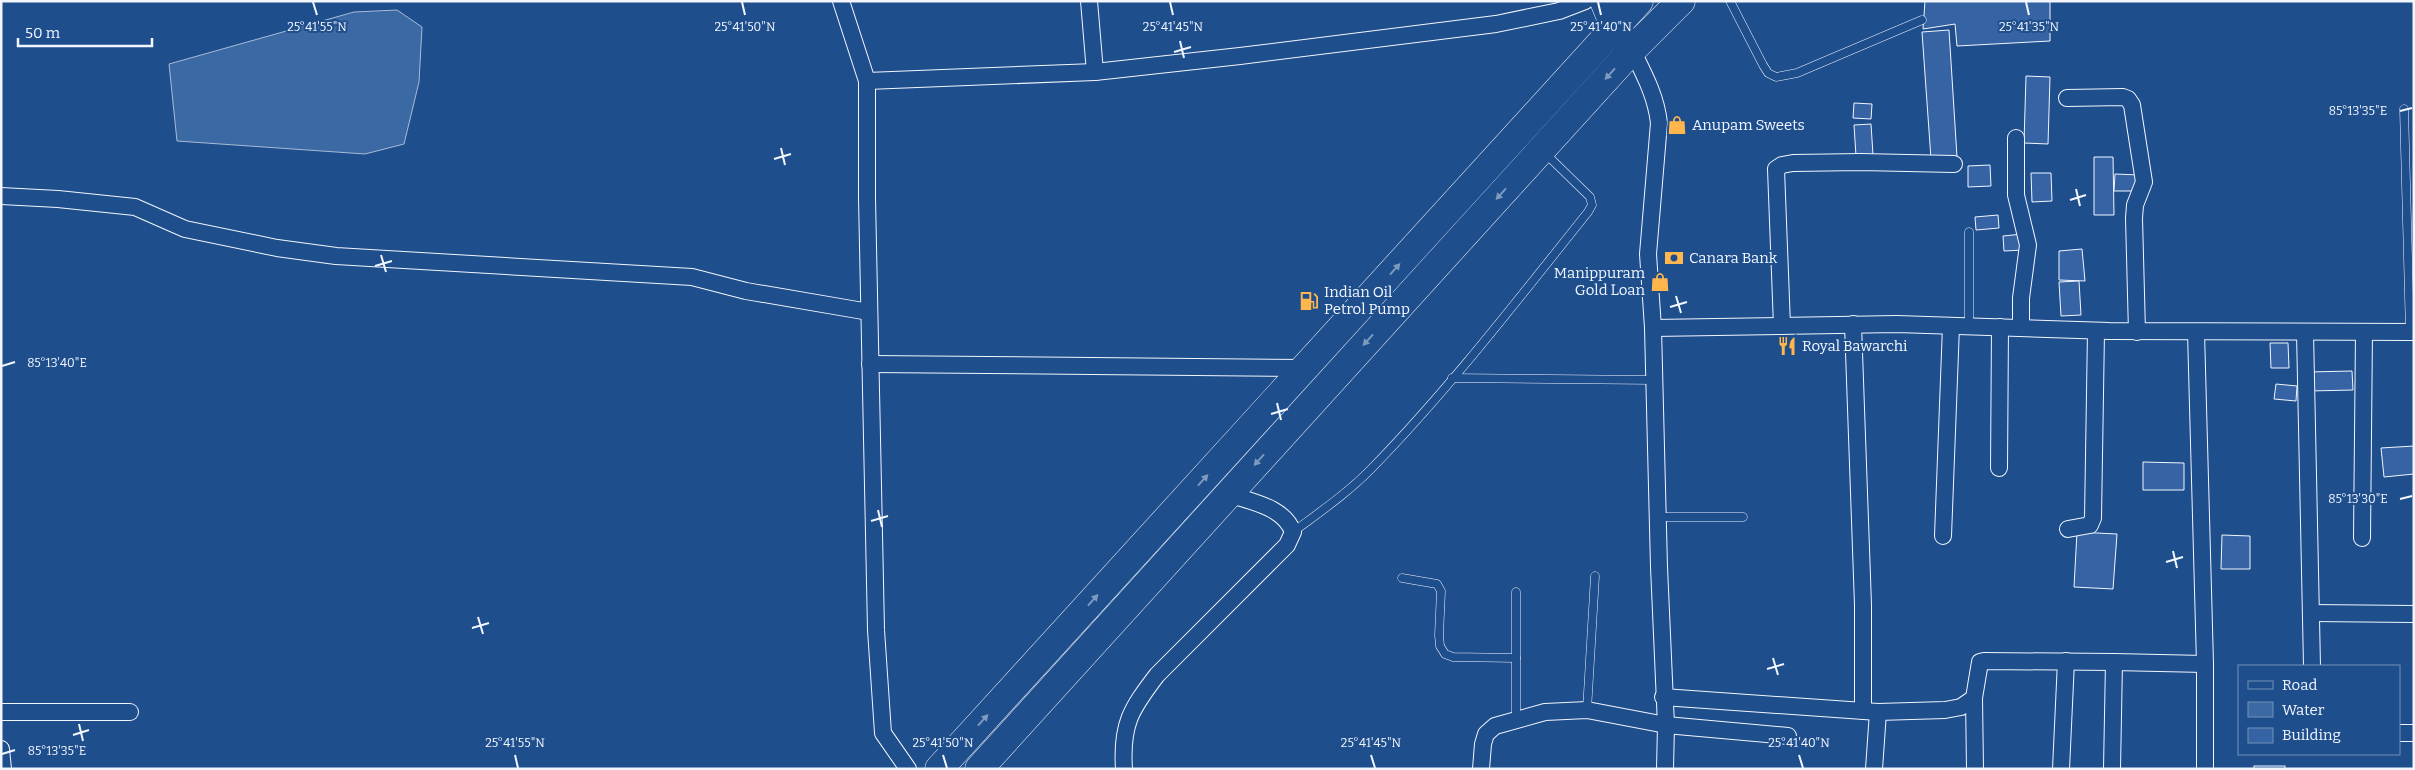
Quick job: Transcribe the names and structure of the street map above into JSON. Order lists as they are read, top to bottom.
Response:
{
  "places": {
    "shop": ["Anupam Sweets", "Manippuram Gold Loan"],
    "bank": ["Canara Bank"],
    "fuel station": ["Indian Oil Petrol Pump"],
    "restaurant": ["Royal Bawarchi"]
  },
  "legend": ["Road", "Water", "Building"],
  "scale_bar": "50 m",
  "coordinates": [
    "25°41'55\"N",
    "25°41'40\"N",
    "25°41'50\"N",
    "25°41'45\"N",
    "25°41'35\"N",
    "85°13'35\"E",
    "85°13'40\"E",
    "85°13'30\"E"
  ]
}
